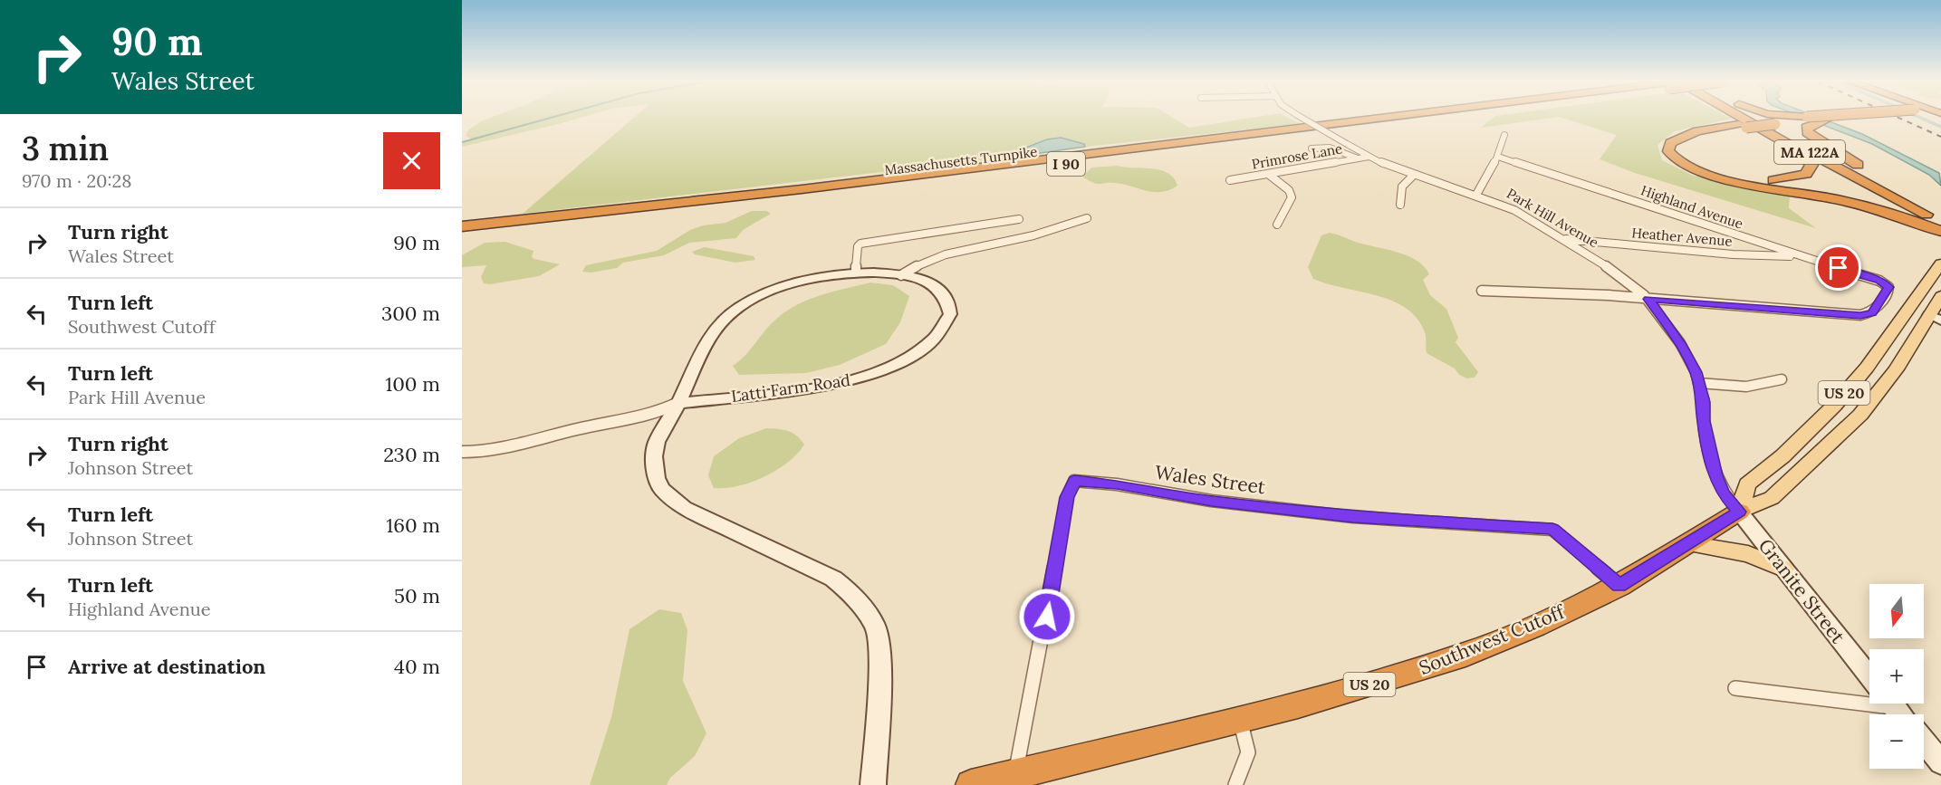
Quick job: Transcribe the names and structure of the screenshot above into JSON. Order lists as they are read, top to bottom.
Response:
{
  "streets": {
    "highway": [
      "MA 122A",
      "Massachusetts Turnpike",
      "I 90",
      "US 20",
      "Southwest Cutoff"
    ],
    "street": [
      "Primrose Lane",
      "Highland Avenue",
      "Park Hill Avenue",
      "Heather Avenue",
      "Latti Farm Road",
      "Wales Street",
      "Granite Street"
    ]
  },
  "crossings": [
    ["Primrose Lane", "Park Hill Avenue"],
    ["Highland Avenue", "Park Hill Avenue"],
    ["Highland Avenue", "Heather Avenue"],
    ["Park Hill Avenue", "Heather Avenue"],
    ["Park Hill Avenue", "US 20"],
    ["Park Hill Avenue", "Granite Street"],
    ["Park Hill Avenue", "Southwest Cutoff"],
    ["US 20", "Granite Street"],
    ["US 20", "Southwest Cutoff"],
    ["Wales Street", "Southwest Cutoff"],
    ["Granite Street", "Southwest Cutoff"]
  ],
  "north": "bottom",
  "page": {
    "turn": ["90 m", "Wales Street"],
    "heading": ["3 min", "970 m · 20:28"],
    "list": [
      {
        "name": "Turn right",
        "note": "Wales Street",
        "value": "90 m"
      },
      {
        "name": "Turn left",
        "note": "Southwest Cutoff",
        "value": "300 m"
      },
      {
        "name": "Turn left",
        "note": "Park Hill Avenue",
        "value": "100 m"
      },
      {
        "name": "Turn right",
        "note": "Johnson Street",
        "value": "230 m"
      },
      {
        "name": "Turn left",
        "note": "Johnson Street",
        "value": "160 m"
      },
      {
        "name": "Turn left",
        "note": "Highland Avenue",
        "value": "50 m"
      },
      {
        "name": "Arrive at destination",
        "value": "40 m"
      }
    ],
    "map_buttons": ["+", "−"]
  }
}
